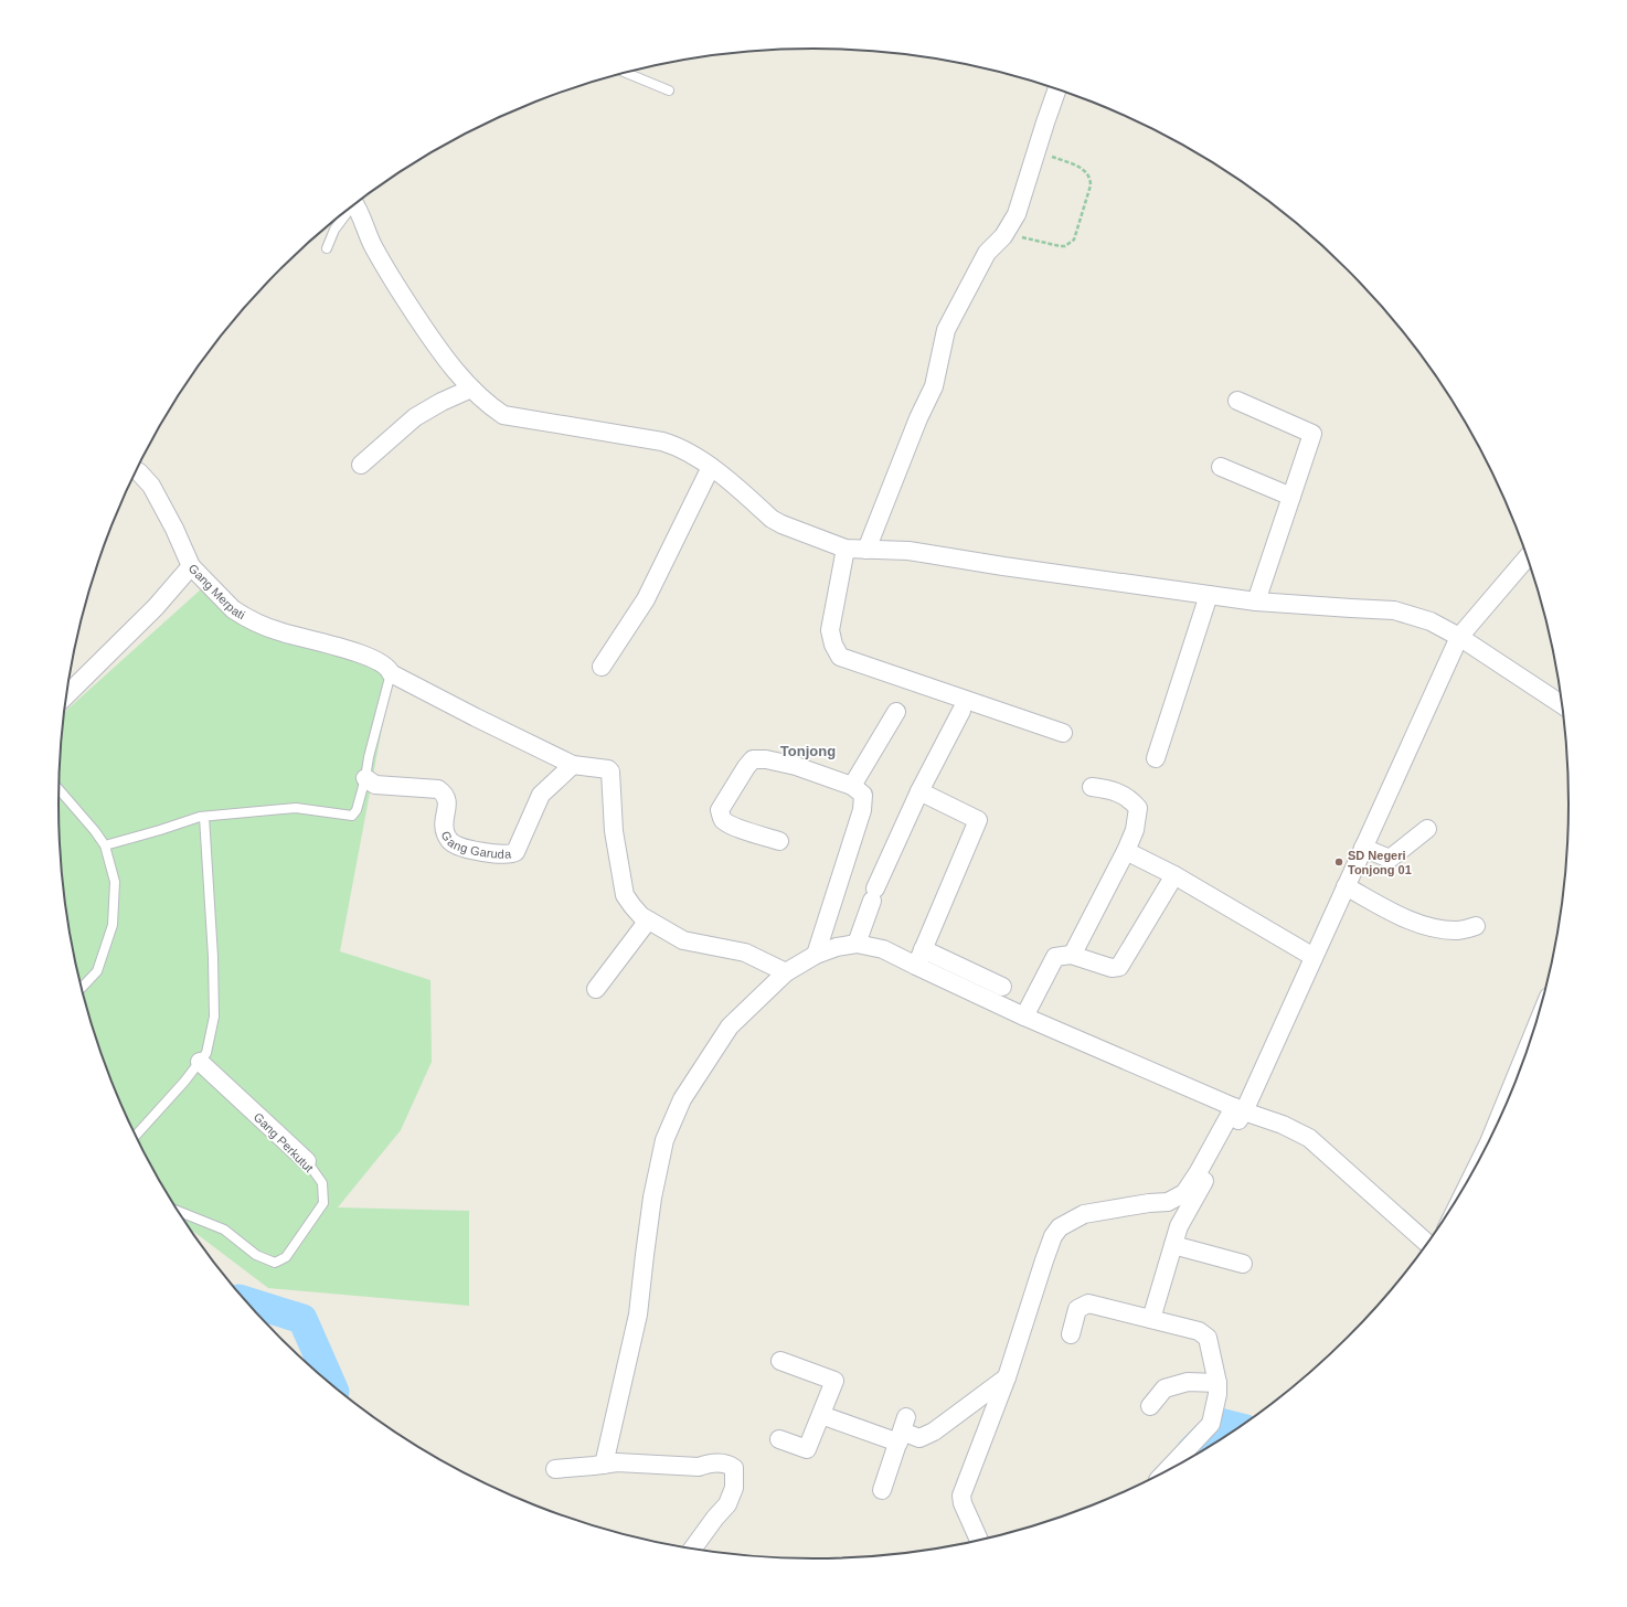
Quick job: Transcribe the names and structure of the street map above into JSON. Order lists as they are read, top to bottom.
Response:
{
  "streets": {
    "street": ["Gang Merpati", "Gang Garuda", "Gang Perkutut"]
  },
  "crossings": [
    ["Gang Merpati", "Gang Garuda"]
  ],
  "districts": ["Tonjong"],
  "places": ["SD Negeri Tonjong 01"]
}
